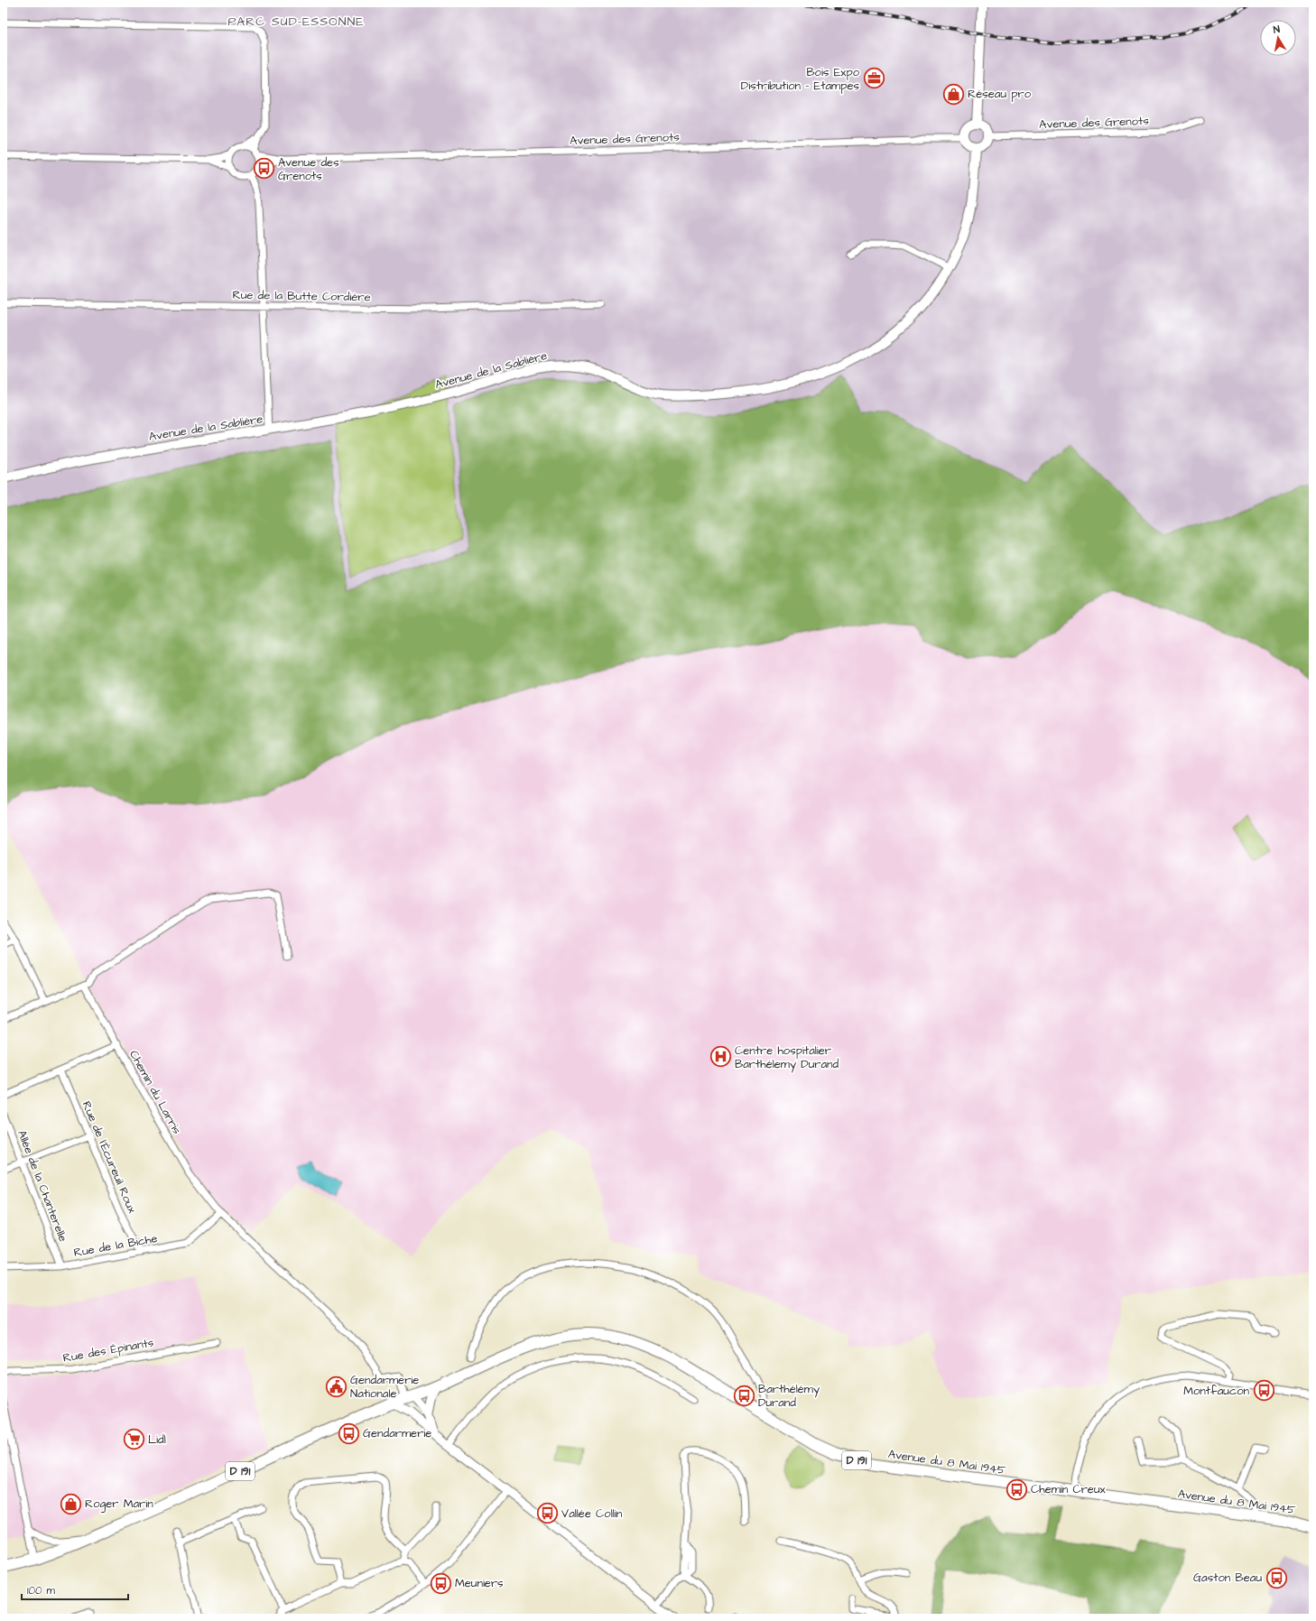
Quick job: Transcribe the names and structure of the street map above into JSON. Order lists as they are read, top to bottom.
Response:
{
  "streets": {
    "main road": ["Avenue de la Sablière", "D 191", "Avenue du 8 Mai 1945"],
    "street": [
      "Avenue des Grenots",
      "Rue de la Butte Cordière",
      "Chemin du Larris",
      "Rue de l'Écureuil Roux",
      "Allée de la Chanterelle",
      "Rue de la Biche",
      "Rue des Épinants"
    ]
  },
  "crossings": [
    ["Avenue des Grenots", "Avenue de la Sablière"],
    ["Chemin du Larris", "Rue de la Biche"],
    ["Chemin du Larris", "Avenue du 8 Mai 1945"],
    ["Rue de l'Écureuil Roux", "Rue de la Biche"],
    ["Allée de la Chanterelle", "Rue de la Biche"]
  ],
  "districts": ["PARC SUD-ESSONNE"],
  "places": {
    "office": ["Bois Expo Distribution - Etampes"],
    "shop": ["Réseau pro", "Roger Marin"],
    "bus stop": [
      "Avenue des Grenots",
      "Montfaucon",
      "Barthélémy Durand",
      "Gendarmerie",
      "Chemin Creux",
      "Vallée Collin",
      "Gaston Beau",
      "Meuniers"
    ],
    "hospital": ["Centre hospitalier Barthélemy Durand"],
    "public building": ["Gendarmerie Nationale"],
    "supermarket": ["Lidl"]
  },
  "scale_bar": "100 m",
  "north": "top"
}
